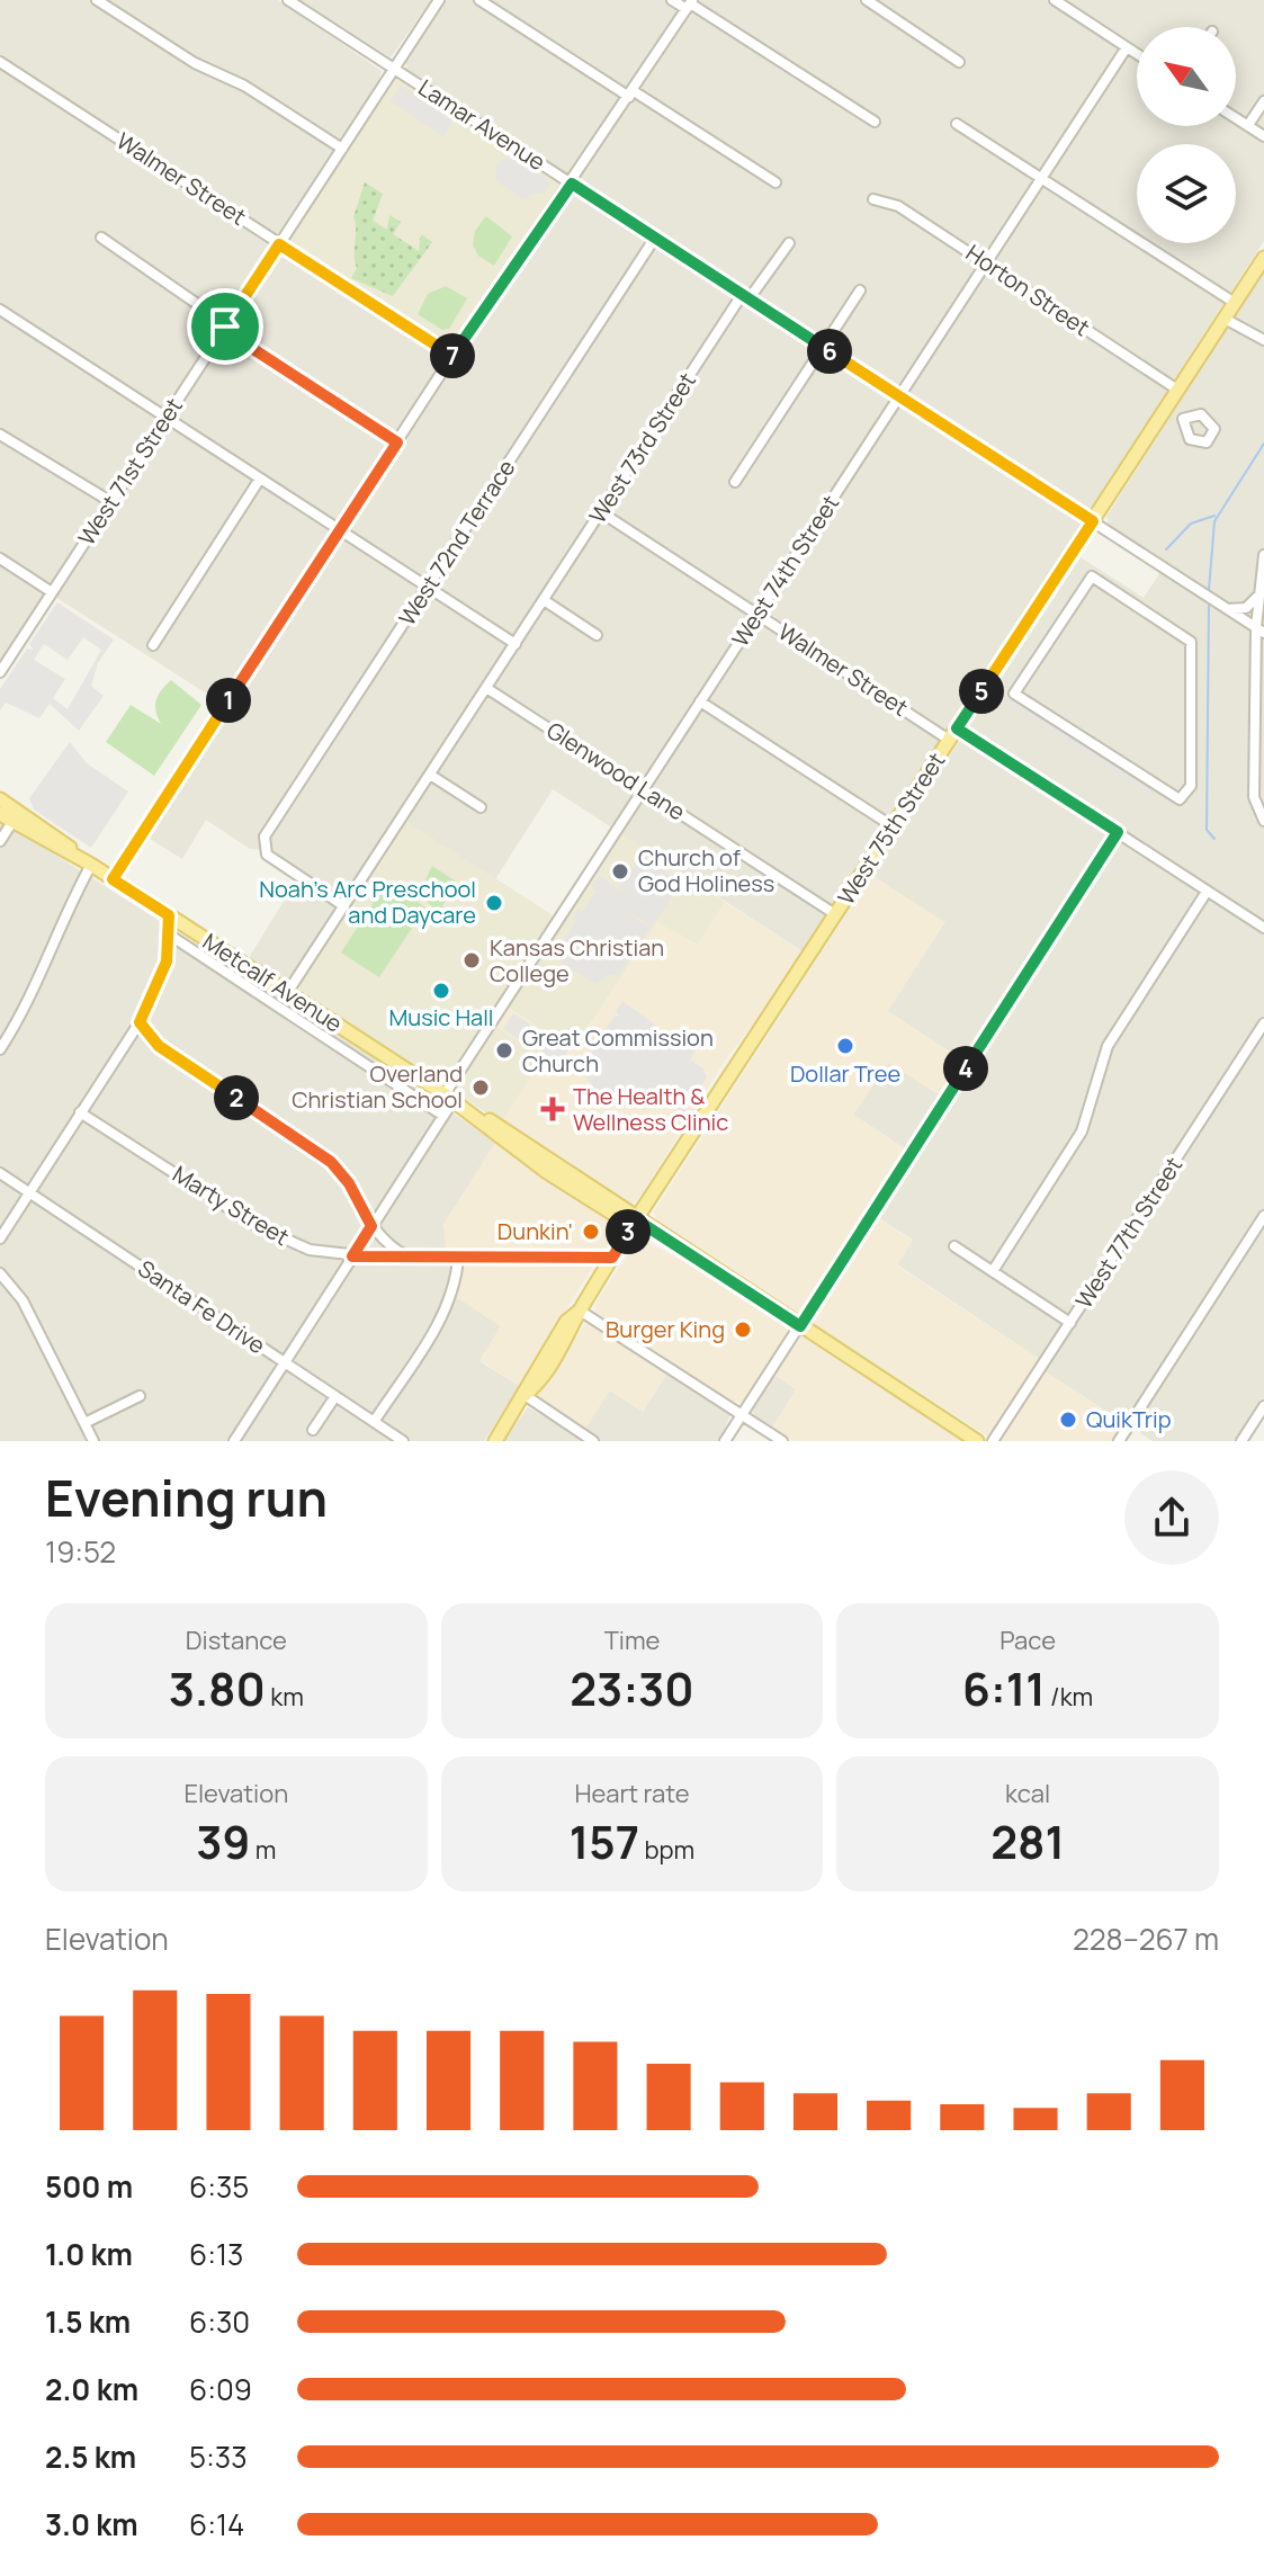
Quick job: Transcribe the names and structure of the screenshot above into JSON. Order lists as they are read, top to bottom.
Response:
{
  "streets": {
    "main road": ["West 75th Street", "Metcalf Avenue"],
    "street": [
      "Lamar Avenue",
      "Walmer Street",
      "Horton Street",
      "West 73rd Street",
      "West 71st Street",
      "West 72nd Terrace",
      "West 74th Street",
      "Glenwood Lane",
      "Marty Street",
      "West 77th Street",
      "Santa Fe Drive"
    ]
  },
  "crossings": [
    ["Lamar Avenue", "West 73rd Street"],
    ["Lamar Avenue", "West 71st Street"],
    ["Lamar Avenue", "West 72nd Terrace"],
    ["Lamar Avenue", "West 74th Street"],
    ["Lamar Avenue", "West 75th Street"],
    ["Walmer Street", "West 73rd Street"],
    ["Walmer Street", "West 71st Street"],
    ["Walmer Street", "West 74th Street"],
    ["Walmer Street", "West 75th Street"],
    ["Horton Street", "West 74th Street"],
    ["Horton Street", "West 75th Street"],
    ["West 73rd Street", "West 72nd Terrace"],
    ["West 73rd Street", "Glenwood Lane"],
    ["West 73rd Street", "Metcalf Avenue"],
    ["West 74th Street", "Glenwood Lane"],
    ["West 74th Street", "Metcalf Avenue"],
    ["West 74th Street", "Marty Street"],
    ["West 74th Street", "Santa Fe Drive"],
    ["Glenwood Lane", "West 75th Street"],
    ["West 75th Street", "Metcalf Avenue"],
    ["West 75th Street", "Marty Street"]
  ],
  "places": {
    "other": [
      "Church of God Holiness",
      "Noah's Arc Preschool and Daycare",
      "Kansas Christian College",
      "Music Hall",
      "Dollar Tree",
      "Great Commission Church",
      "Overland Christian School",
      "Dunkin'",
      "Burger King",
      "QuikTrip"
    ],
    "health": ["The Health & Wellness Clinic"]
  },
  "north": "top left",
  "page": {
    "pins": [
      "6",
      "7",
      "5",
      "1",
      "4",
      "2",
      "3"
    ],
    "heading": ["Evening run", "19:52"],
    "stats": [
      ["Distance", "3.80 km"],
      ["Time", "23:30"],
      ["Pace", "6:11 /km"],
      ["Elevation", "39 m"],
      ["Heart rate", "157 bpm"],
      ["kcal", "281"]
    ],
    "chart": ["Elevation", "228–267 m"],
    "list": [
      {
        "name": "500 m",
        "note": "6:35"
      },
      {
        "name": "1.0 km",
        "note": "6:13"
      },
      {
        "name": "1.5 km",
        "note": "6:30"
      },
      {
        "name": "2.0 km",
        "note": "6:09"
      },
      {
        "name": "2.5 km",
        "note": "5:33"
      },
      {
        "name": "3.0 km",
        "note": "6:14"
      }
    ]
  }
}
